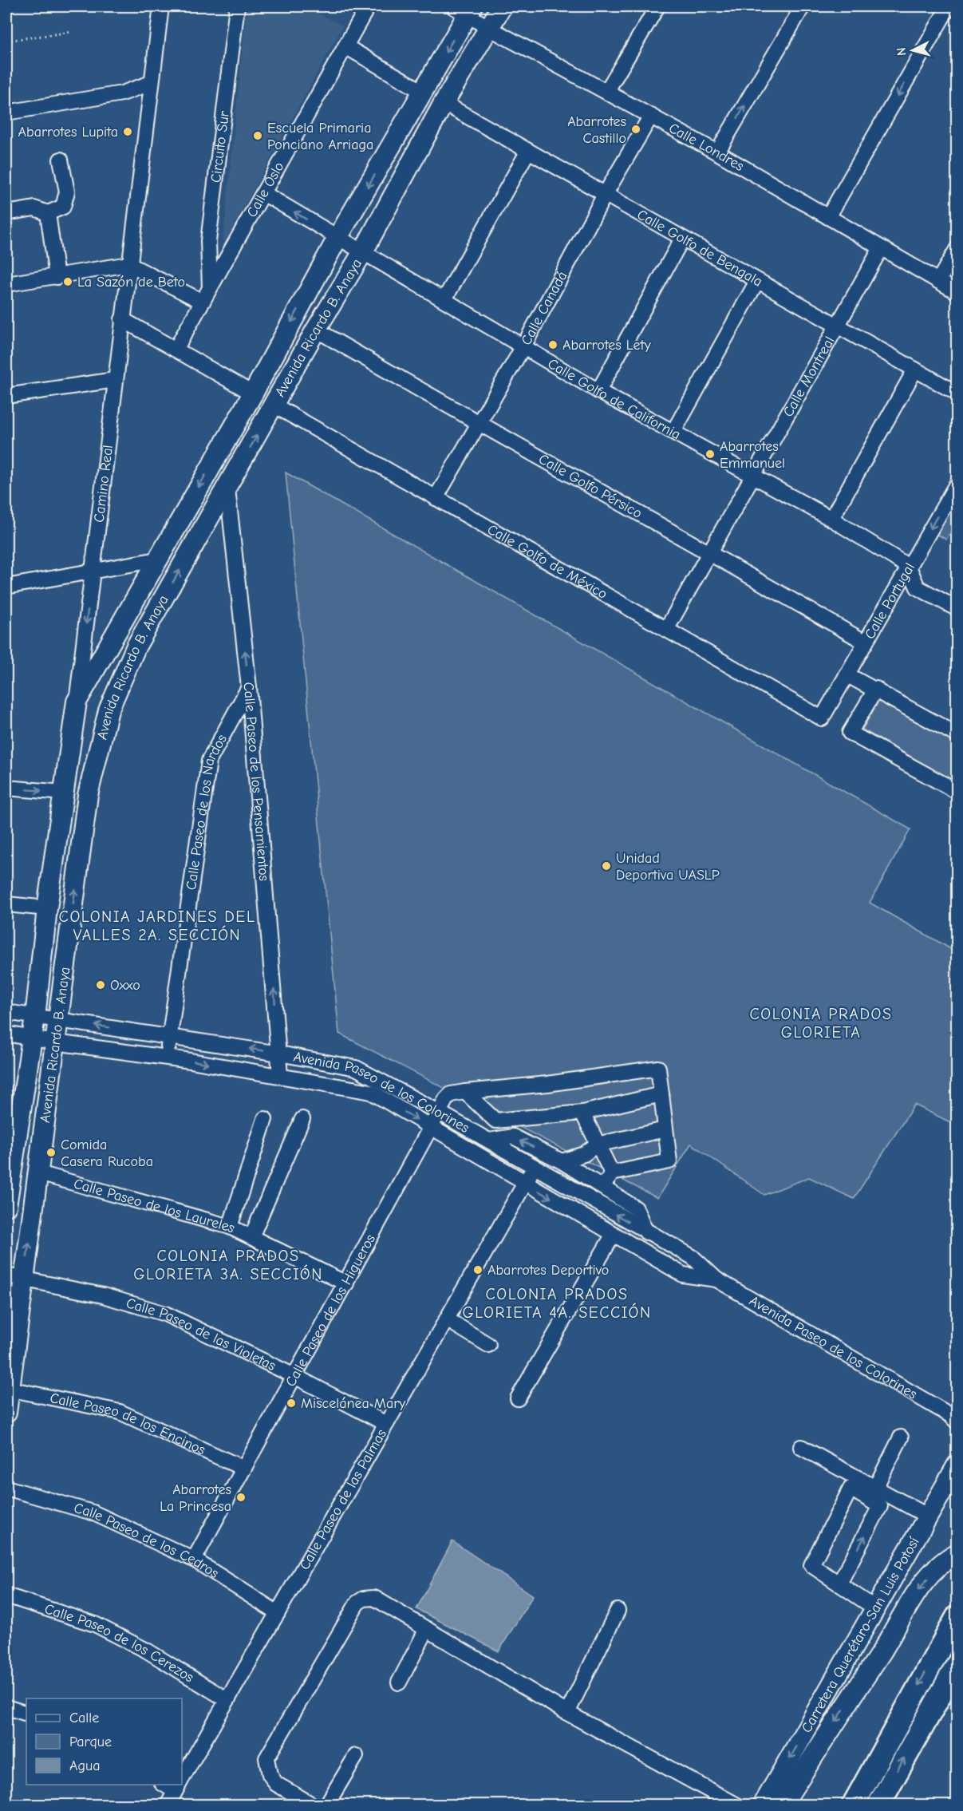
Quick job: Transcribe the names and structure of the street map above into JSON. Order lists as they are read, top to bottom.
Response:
{
  "streets": {
    "main road": ["Avenida Ricardo B. Anaya", "Carretera Querétaro-San Luis Potosí"],
    "street": [
      "Circuito Sur",
      "Calle Londres",
      "Calle Oslo",
      "Calle Golfo de Bengala",
      "Calle Canadá",
      "Calle Montreal",
      "Calle Golfo de California",
      "Camino Real",
      "Calle Golfo Pérsico",
      "Calle Golfo de México",
      "Calle Portugal",
      "Calle Paseo de los Pensamientos",
      "Calle Paseo de los Nardos",
      "Avenida Paseo de los Colorines",
      "Calle Paseo de los Laureles",
      "Calle Paseo de los Higueros",
      "Calle Paseo de las Violetas",
      "Calle Paseo de los Encinos",
      "Calle Paseo de las Palmas",
      "Calle Paseo de los Cedros",
      "Calle Paseo de los Cerezos"
    ]
  },
  "crossings": [
    ["Circuito Sur", "Calle Oslo"],
    ["Calle Londres", "Calle Canadá"],
    ["Calle Londres", "Avenida Ricardo B. Anaya"],
    ["Calle Londres", "Calle Montreal"],
    ["Calle Oslo", "Calle Golfo de California"],
    ["Calle Golfo de Bengala", "Calle Canadá"],
    ["Calle Golfo de Bengala", "Avenida Ricardo B. Anaya"],
    ["Calle Golfo de Bengala", "Calle Montreal"],
    ["Calle Canadá", "Calle Golfo de California"],
    ["Calle Canadá", "Calle Golfo Pérsico"],
    ["Calle Canadá", "Calle Golfo de México"],
    ["Avenida Ricardo B. Anaya", "Calle Golfo de California"],
    ["Avenida Ricardo B. Anaya", "Camino Real"],
    ["Avenida Ricardo B. Anaya", "Calle Golfo Pérsico"],
    ["Avenida Ricardo B. Anaya", "Calle Golfo de México"],
    ["Avenida Ricardo B. Anaya", "Calle Paseo de los Pensamientos"],
    ["Avenida Ricardo B. Anaya", "Avenida Paseo de los Colorines"],
    ["Avenida Ricardo B. Anaya", "Calle Paseo de los Laureles"],
    ["Avenida Ricardo B. Anaya", "Calle Paseo de las Violetas"],
    ["Avenida Ricardo B. Anaya", "Calle Paseo de los Encinos"],
    ["Calle Montreal", "Calle Golfo de California"],
    ["Calle Montreal", "Calle Golfo Pérsico"],
    ["Calle Montreal", "Calle Golfo de México"],
    ["Calle Golfo de California", "Calle Portugal"],
    ["Calle Golfo Pérsico", "Calle Portugal"],
    ["Calle Golfo de México", "Calle Portugal"],
    ["Calle Paseo de los Pensamientos", "Calle Paseo de los Nardos"],
    ["Calle Paseo de los Pensamientos", "Avenida Paseo de los Colorines"],
    ["Calle Paseo de los Nardos", "Avenida Paseo de los Colorines"],
    ["Avenida Paseo de los Colorines", "Calle Paseo de los Higueros"],
    ["Avenida Paseo de los Colorines", "Calle Paseo de las Palmas"],
    ["Calle Paseo de los Laureles", "Calle Paseo de los Higueros"],
    ["Calle Paseo de los Higueros", "Calle Paseo de las Violetas"],
    ["Calle Paseo de los Higueros", "Calle Paseo de los Encinos"],
    ["Calle Paseo de los Higueros", "Calle Paseo de los Cedros"],
    ["Calle Paseo de las Violetas", "Calle Paseo de las Palmas"],
    ["Calle Paseo de las Palmas", "Calle Paseo de los Cedros"],
    ["Calle Paseo de las Palmas", "Calle Paseo de los Cerezos"]
  ],
  "one_way": ["Calle Paseo de los Pensamientos"],
  "districts": [
    "COLONIA JARDINES DEL VALLES 2A. SECCIÓN",
    "COLONIA PRADOS GLORIETA",
    "COLONIA PRADOS GLORIETA 3A. SECCIÓN",
    "COLONIA PRADOS GLORIETA 4A. SECCIÓN"
  ],
  "places": [
    "Abarrotes Castillo",
    "Abarrotes Lupita",
    "Escuela Primaria Ponciano Arriaga",
    "La Sazón de Beto",
    "Abarrotes Lety",
    "Abarrotes Emmanuel",
    "Unidad Deportiva UASLP",
    "Oxxo",
    "Comida Casera Rucoba",
    "Abarrotes Deportivo",
    "Miscelánea Mary",
    "Abarrotes La Princesa"
  ],
  "legend": ["Calle", "Parque", "Agua"],
  "north": "left"
}
